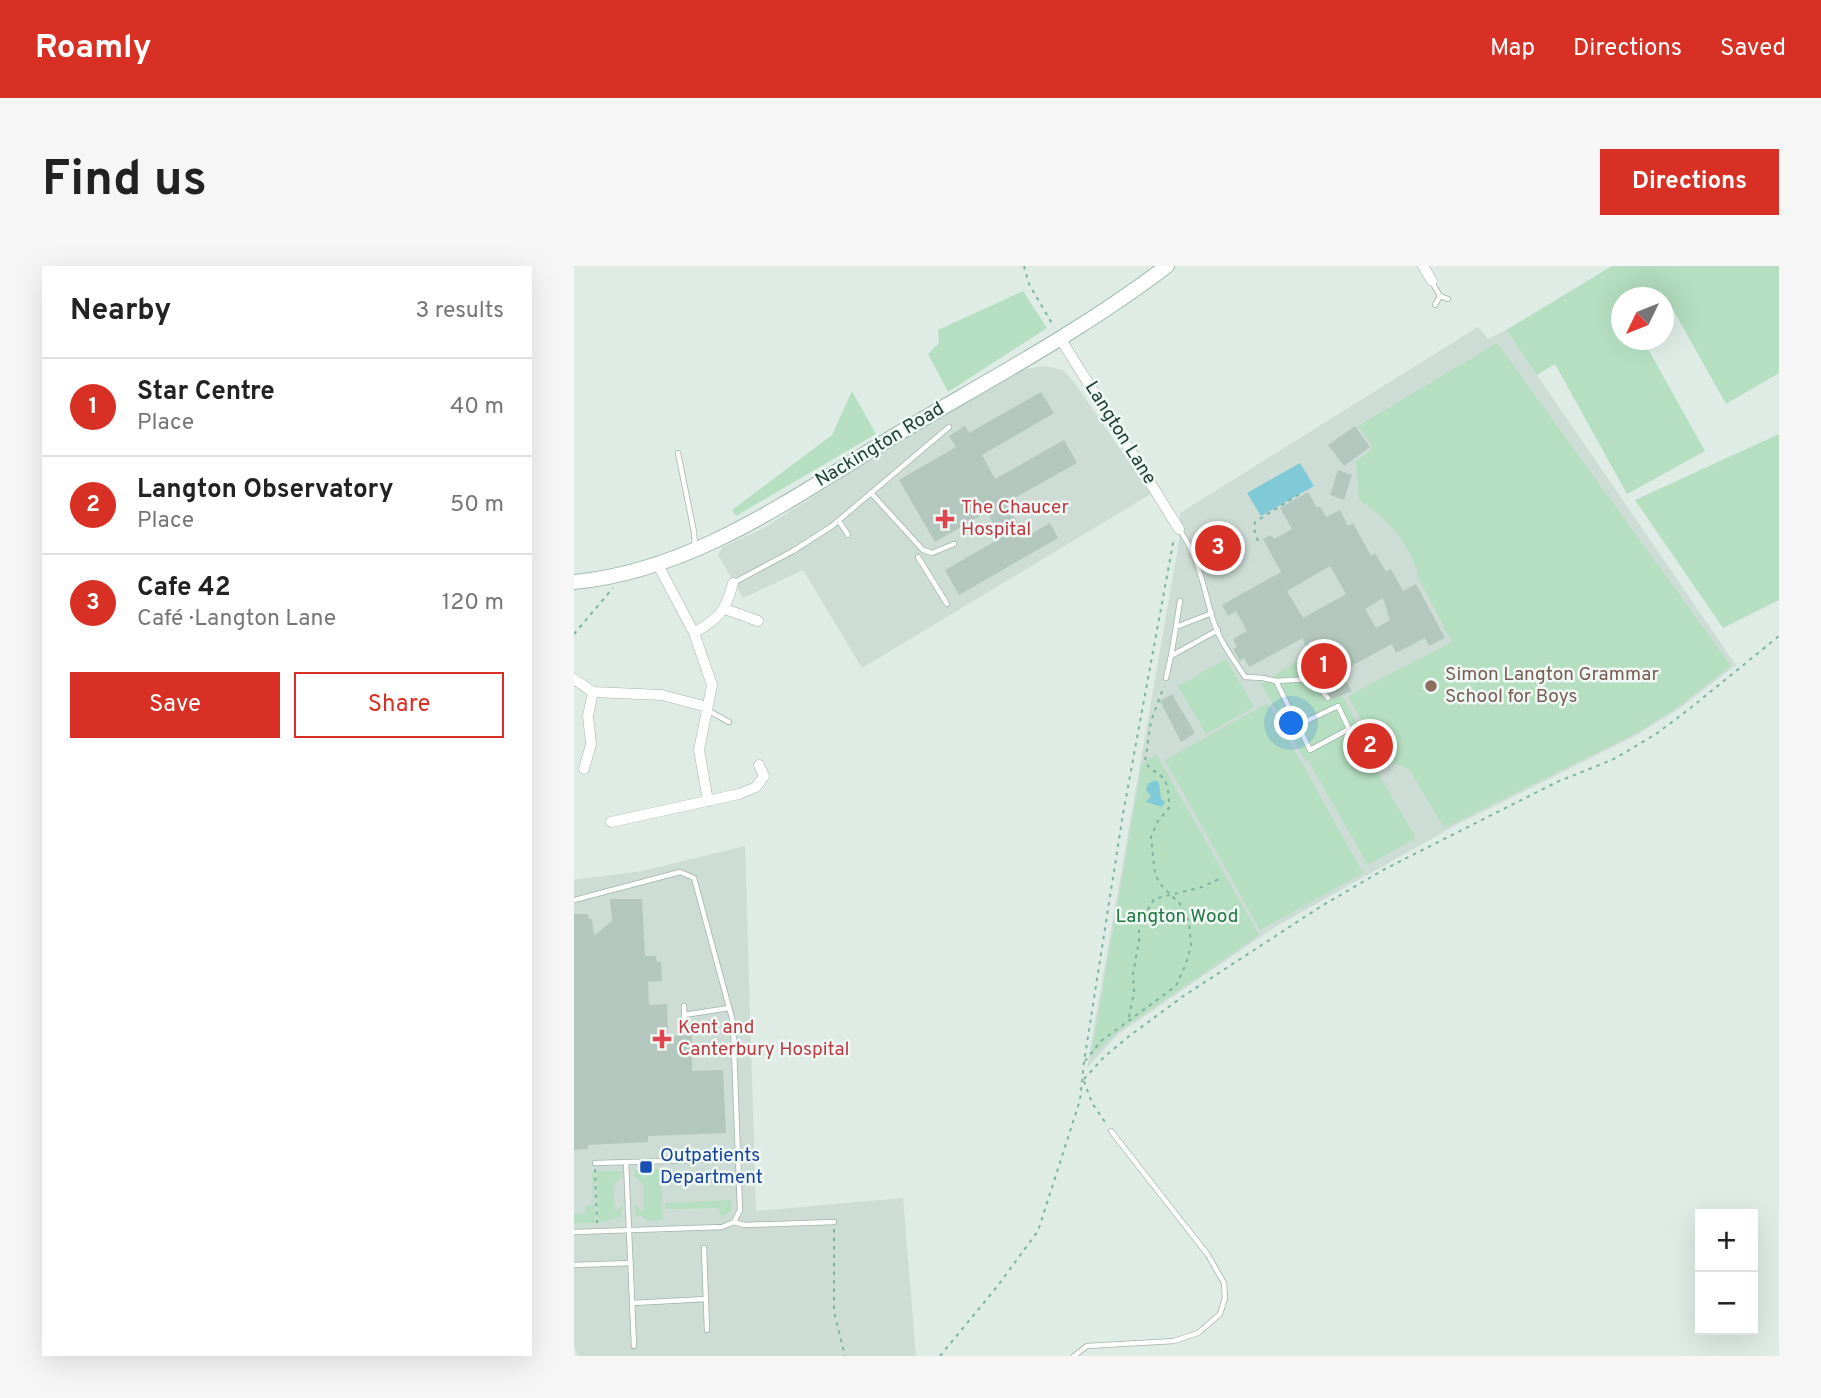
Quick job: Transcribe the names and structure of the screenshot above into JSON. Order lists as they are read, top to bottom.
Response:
{
  "streets": {
    "main road": ["Nackington Road"],
    "street": ["Langton Lane"]
  },
  "crossings": [
    ["Langton Lane", "Nackington Road"]
  ],
  "parks": ["Langton Wood"],
  "places": {
    "health": ["The Chaucer Hospital", "Kent and Canterbury Hospital"],
    "other": ["Simon Langton Grammar School for Boys"],
    "transit": ["Outpatients Department"]
  },
  "north": "bottom left",
  "page": {
    "header": "Roamly",
    "nav": ["Map", "Directions", "Saved"],
    "buttons": [
      "Directions",
      ["Save", "Share"]
    ],
    "title": "Find us",
    "heading": ["Nearby", "3 results"],
    "list": [
      {
        "mark": "1",
        "name": "Star Centre",
        "note": "Place",
        "value": "40 m"
      },
      {
        "mark": "2",
        "name": "Langton Observatory",
        "note": "Place",
        "value": "50 m"
      },
      {
        "mark": "3",
        "name": "Cafe 42",
        "note": "Café · Langton Lane",
        "value": "120 m"
      }
    ],
    "pins": ["3", "1", "2"],
    "map_buttons": ["+", "−"]
  }
}
